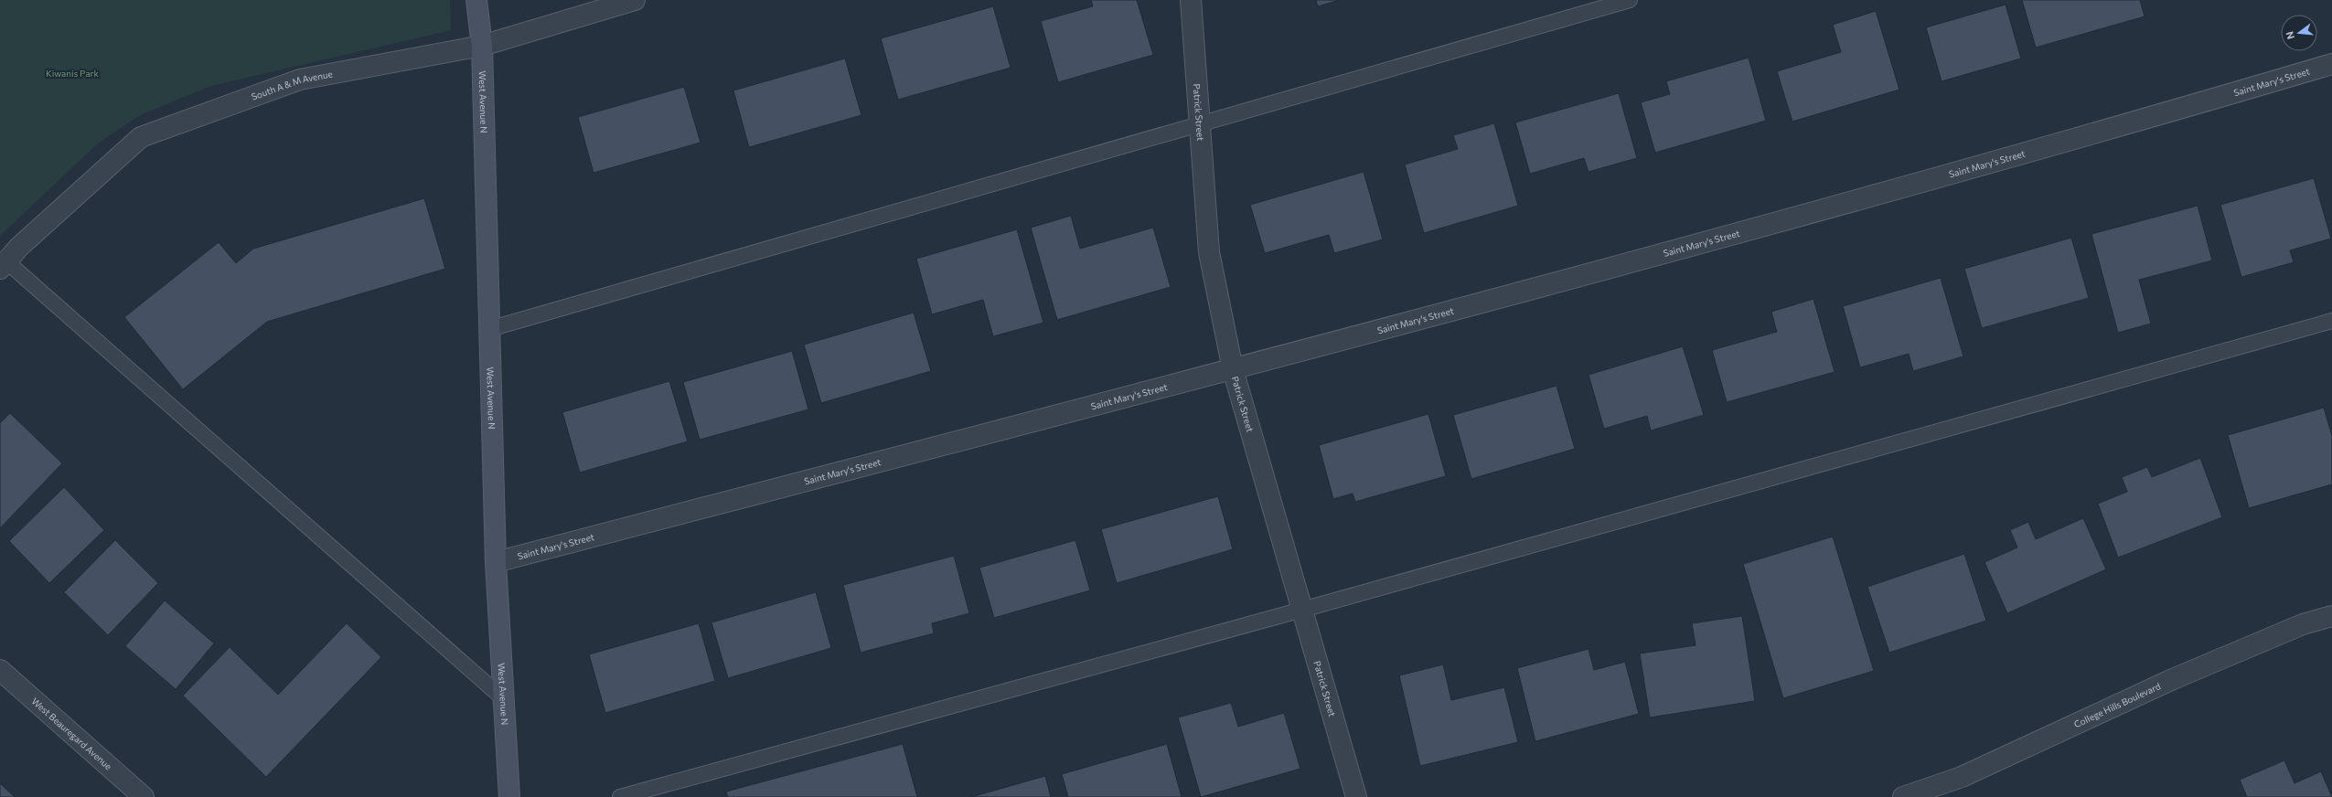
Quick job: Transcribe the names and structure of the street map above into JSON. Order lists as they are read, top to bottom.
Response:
{
  "streets": {
    "main road": ["West Avenue N"],
    "street": [
      "Saint Mary's Street",
      "South A & M Avenue",
      "Patrick Street",
      "College Hills Boulevard",
      "West Beauregard Avenue"
    ]
  },
  "crossings": [
    ["Saint Mary's Street", "West Avenue N"],
    ["Saint Mary's Street", "Patrick Street"],
    ["South A & M Avenue", "West Avenue N"]
  ],
  "parks": ["Kiwanis Park"],
  "north": "left"
}
